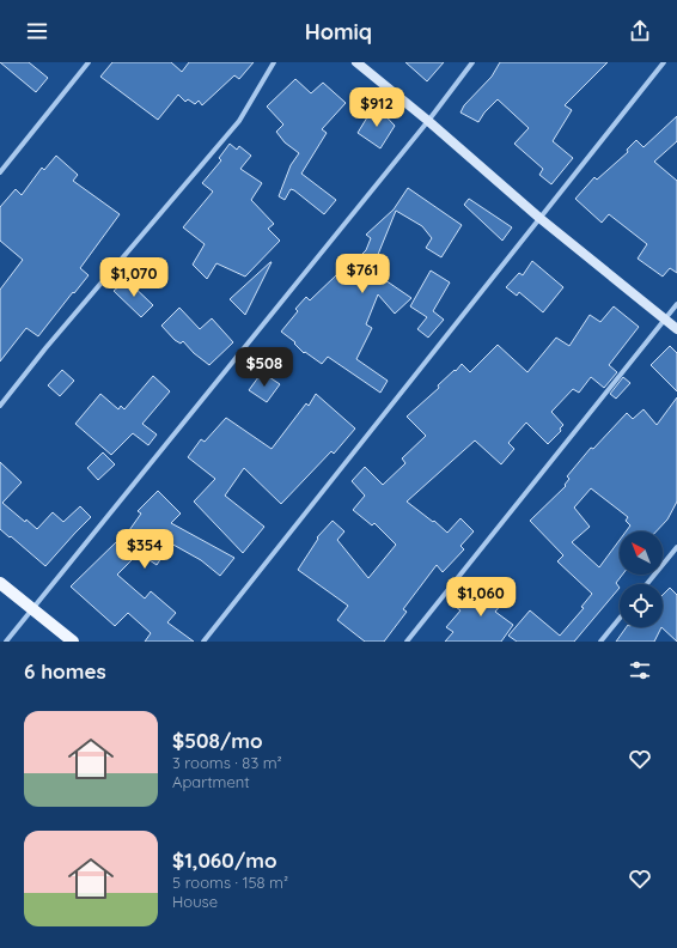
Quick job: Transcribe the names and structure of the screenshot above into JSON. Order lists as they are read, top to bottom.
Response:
{
  "north": "top left",
  "page": {
    "header": "Homiq",
    "price": [
      "$912",
      "$761",
      "$1,070",
      "$508",
      "$354",
      "$1,060"
    ],
    "heading": "6 homes",
    "list": [
      {
        "name": "$508/mo",
        "note": "3 rooms · 83 m² · Apartment"
      },
      {
        "name": "$1,060/mo",
        "note": "5 rooms · 158 m² · House"
      }
    ]
  }
}
